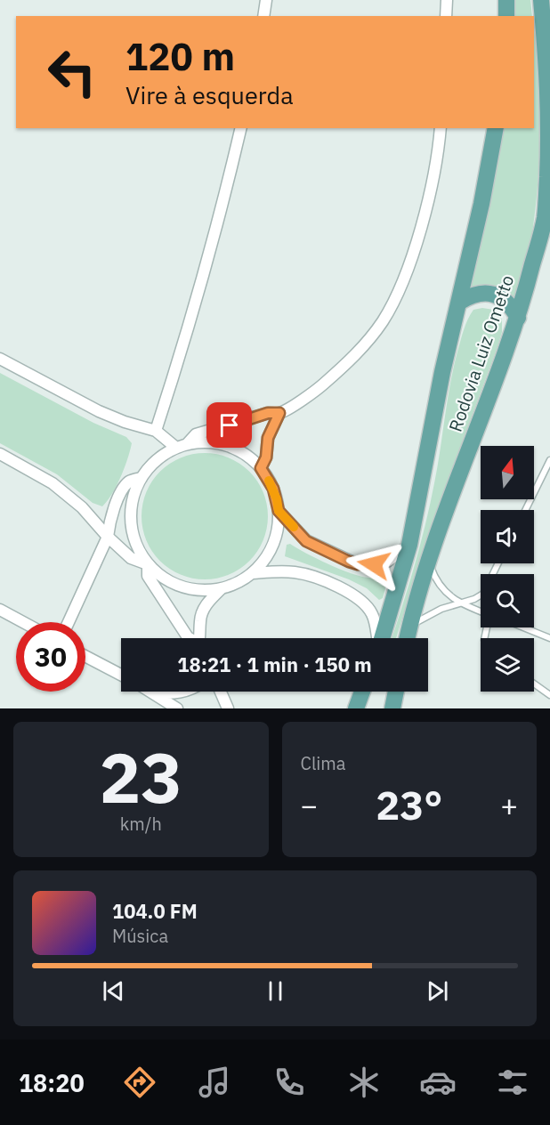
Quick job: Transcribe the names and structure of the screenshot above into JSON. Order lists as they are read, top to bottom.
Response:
{
  "streets": {
    "main road": ["Rodovia Luiz Ometto"]
  },
  "north": "top",
  "page": {
    "turn": ["120 m", "Vire à esquerda"],
    "limit": "30",
    "trip": "18:21 · 1 min · 150 m",
    "tile": [
      ["23", "km/h"],
      "Clima"
    ],
    "heat": ["−", "23°", "+"],
    "song": ["104.0 FM", "Música"],
    "tabs": "18:20"
  }
}
